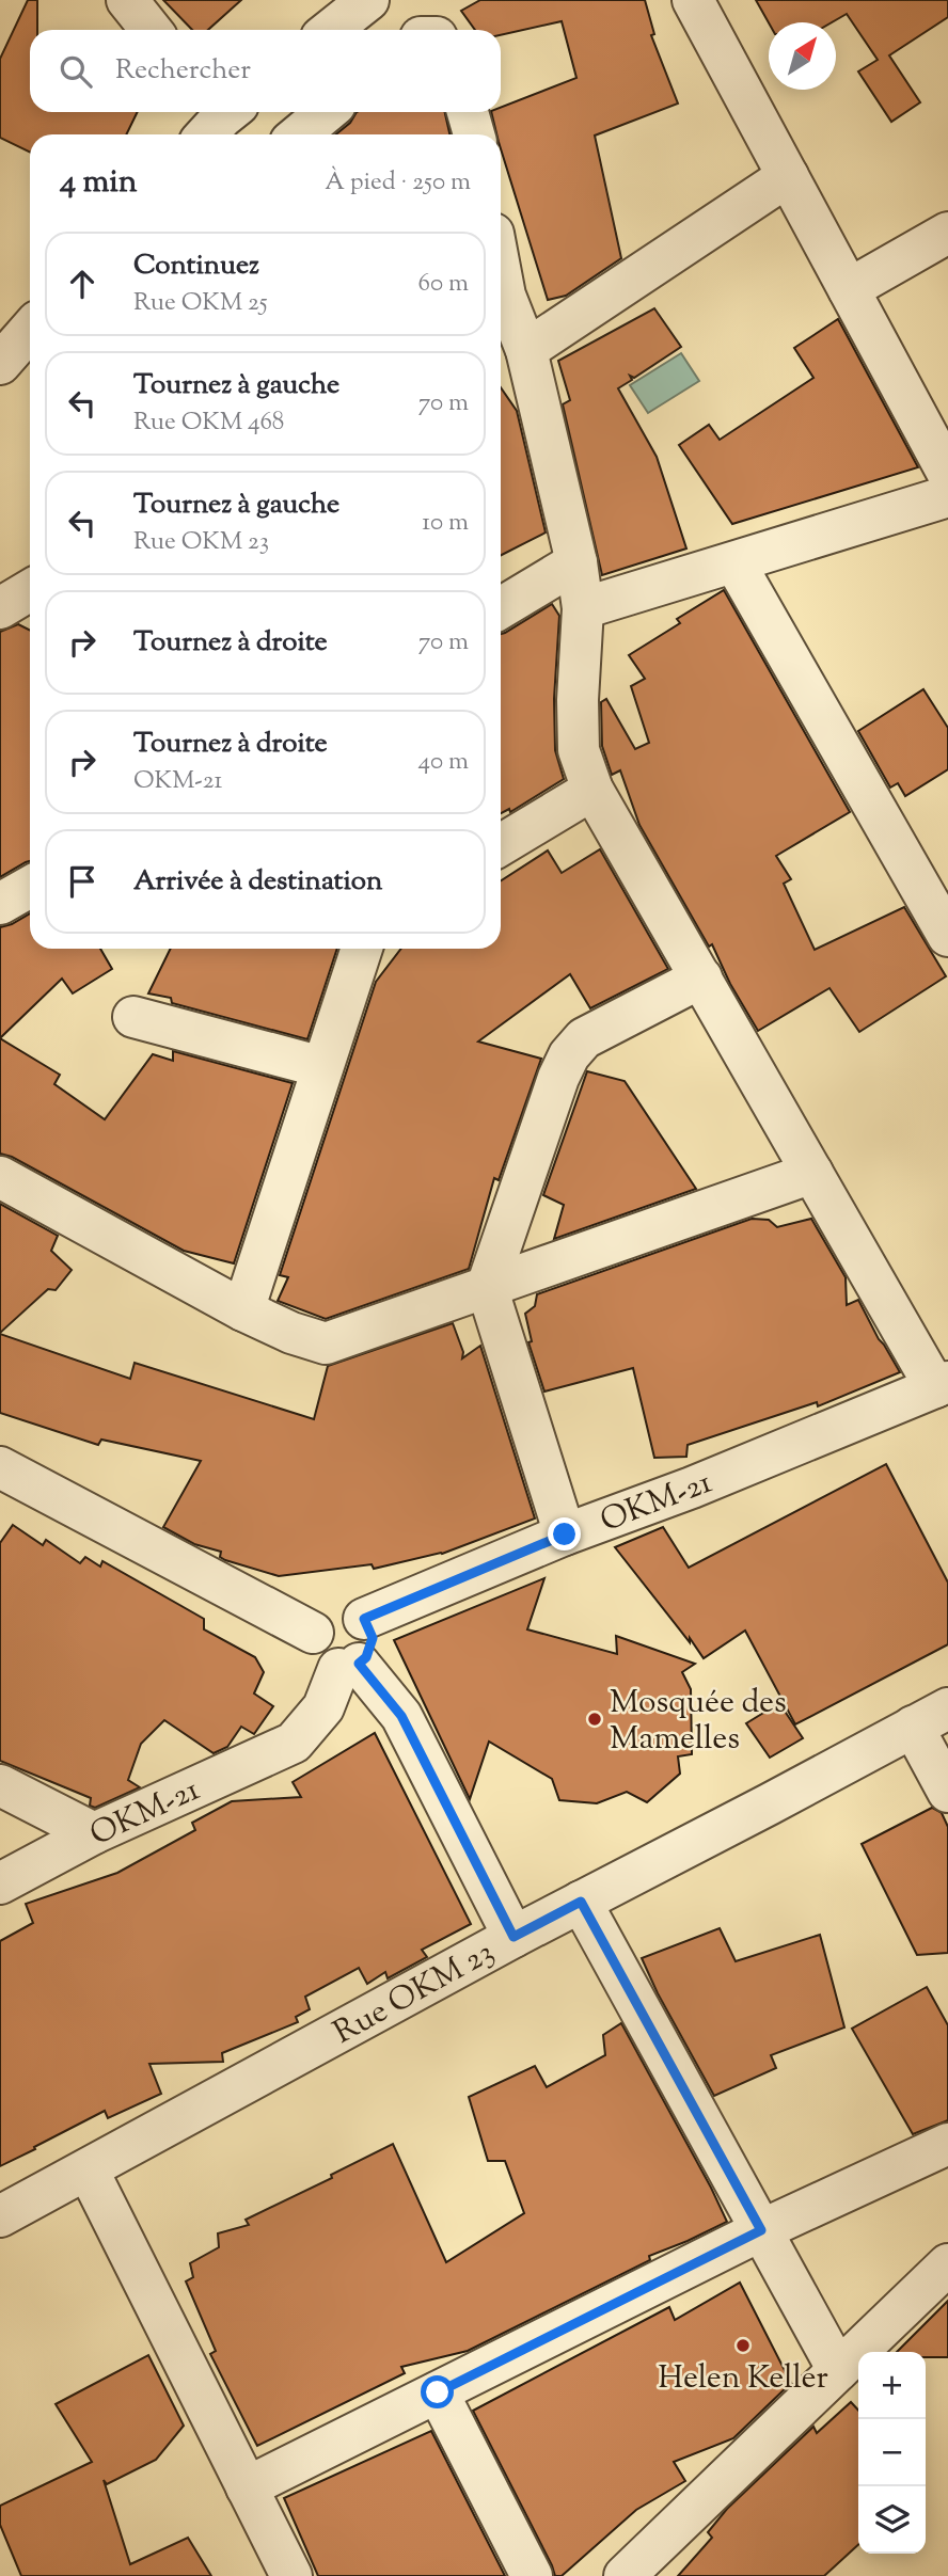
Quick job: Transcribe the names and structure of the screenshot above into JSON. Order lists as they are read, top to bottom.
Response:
{
  "streets": {
    "street": ["OKM-21", "Rue OKM 23"]
  },
  "places": ["Mosquée des Mamelles", "Helen Keller"],
  "north": "top right",
  "page": {
    "search": "Rechercher",
    "heading": ["4 min", "À pied · 250 m"],
    "list": [
      ["Continuez", "Rue OKM 25", "60 m"],
      ["Tournez à gauche", "Rue OKM 468", "70 m"],
      ["Tournez à gauche", "Rue OKM 23", "10 m"],
      ["Tournez à droite", "70 m"],
      ["Tournez à droite", "OKM-21", "40 m"],
      "Arrivée à destination"
    ],
    "map_buttons": ["+", "−"]
  }
}
